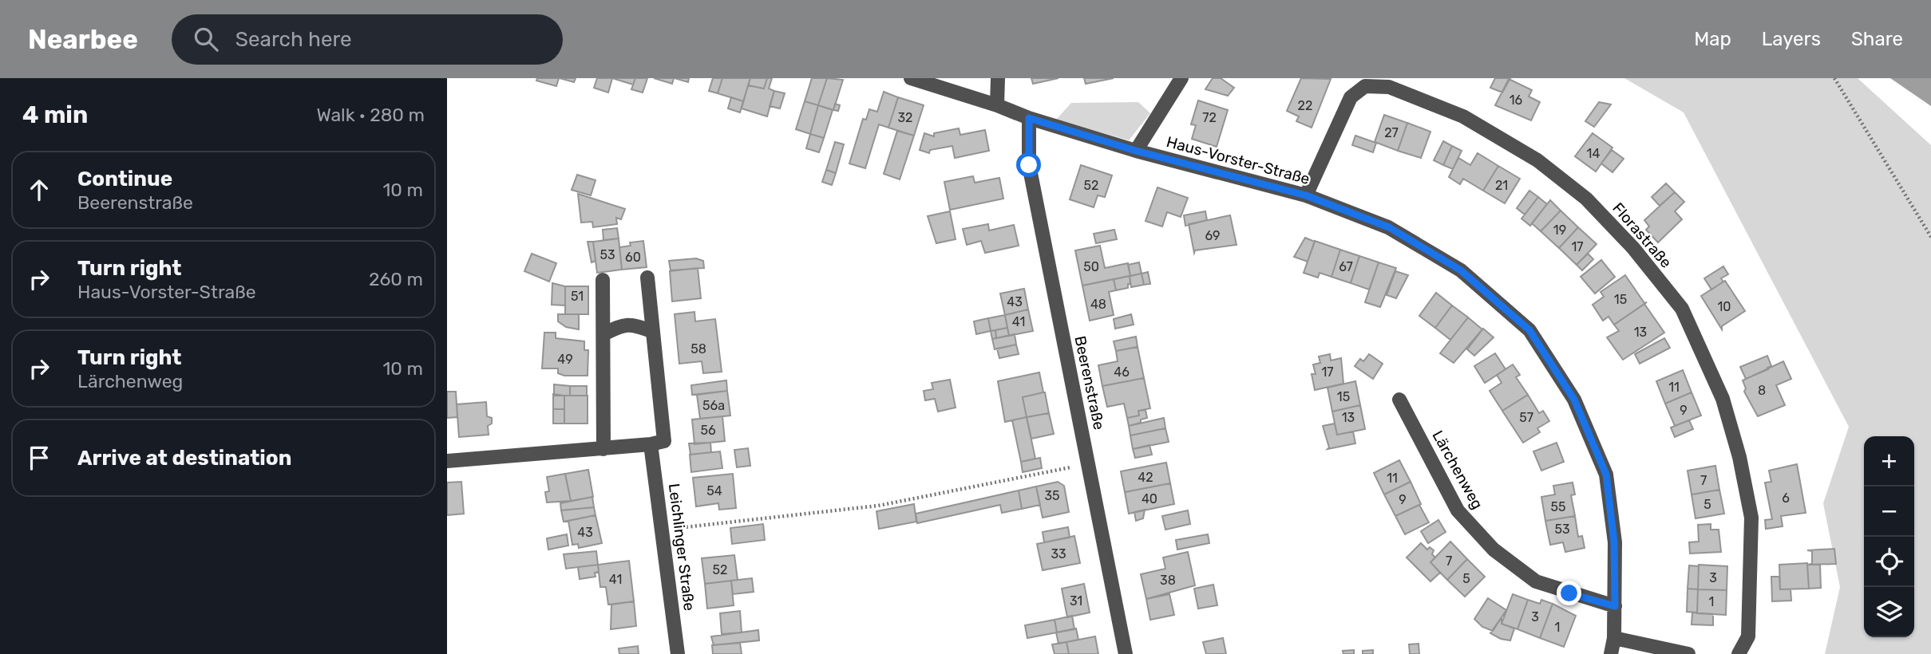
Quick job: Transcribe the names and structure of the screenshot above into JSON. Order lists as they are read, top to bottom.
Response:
{
  "streets": {
    "street": [
      "Haus-Vorster-Straße",
      "Florastraße",
      "Beerenstraße",
      "Lärchenweg",
      "Leichlinger Straße"
    ]
  },
  "crossings": [
    ["Haus-Vorster-Straße", "Florastraße"],
    ["Haus-Vorster-Straße", "Beerenstraße"],
    ["Haus-Vorster-Straße", "Lärchenweg"]
  ],
  "house_numbers": [
    "16",
    "22",
    "32",
    "72",
    "27",
    "14",
    "52",
    "21",
    "19",
    "69",
    "17",
    "53",
    "60",
    "50",
    "67",
    "51",
    "15",
    "43",
    "48",
    "10",
    "41",
    "13",
    "58",
    "49",
    "46",
    "17",
    "11",
    "8",
    "15",
    "56a",
    "9",
    "13",
    "57",
    "56",
    "42",
    "11",
    "7",
    "54",
    "35",
    "6",
    "40",
    "9",
    "5",
    "55",
    "53",
    "43",
    "33",
    "7",
    "52",
    "3",
    "5",
    "41",
    "38",
    "31",
    "1",
    "3",
    "1"
  ],
  "page": {
    "header": "Nearbee",
    "search": "Search here",
    "nav": ["Map", "Layers", "Share"],
    "heading": ["4 min", "Walk · 280 m"],
    "list": [
      ["Continue", "Beerenstraße", "10 m"],
      ["Turn right", "Haus-Vorster-Straße", "260 m"],
      ["Turn right", "Lärchenweg", "10 m"],
      "Arrive at destination"
    ],
    "map_buttons": ["+", "−"]
  }
}
